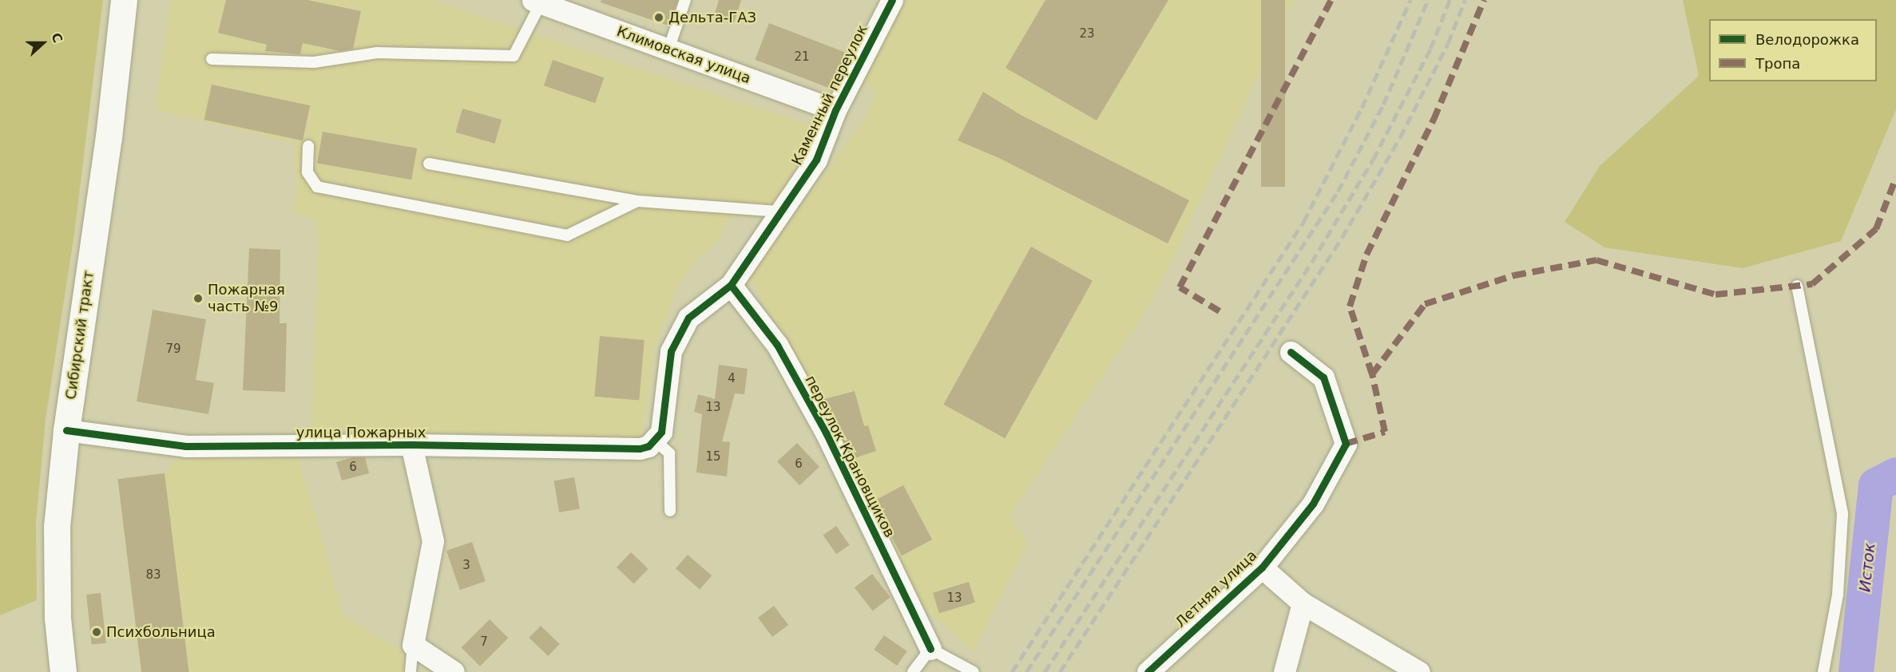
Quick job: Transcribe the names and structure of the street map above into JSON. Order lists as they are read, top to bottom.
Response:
{
  "streets": {
    "main road": ["Сибирский тракт"],
    "street": [
      "Климовская улица",
      "Каменный переулок",
      "улица Пожарных",
      "переулок Крановщиков",
      "Летняя улица"
    ]
  },
  "crossings": [
    ["Климовская улица", "Каменный переулок"],
    ["Каменный переулок", "улица Пожарных"],
    ["Каменный переулок", "переулок Крановщиков"],
    ["Сибирский тракт", "улица Пожарных"]
  ],
  "water": ["Исток"],
  "places": ["Дельта-ГАЗ", "Пожарная часть №9", "Психбольница"],
  "house_numbers": [
    "23",
    "21",
    "79",
    "4",
    "13",
    "15",
    "6",
    "6",
    "3",
    "83",
    "13",
    "7"
  ],
  "legend": ["Велодорожка", "Тропа"],
  "north": "right"
}
